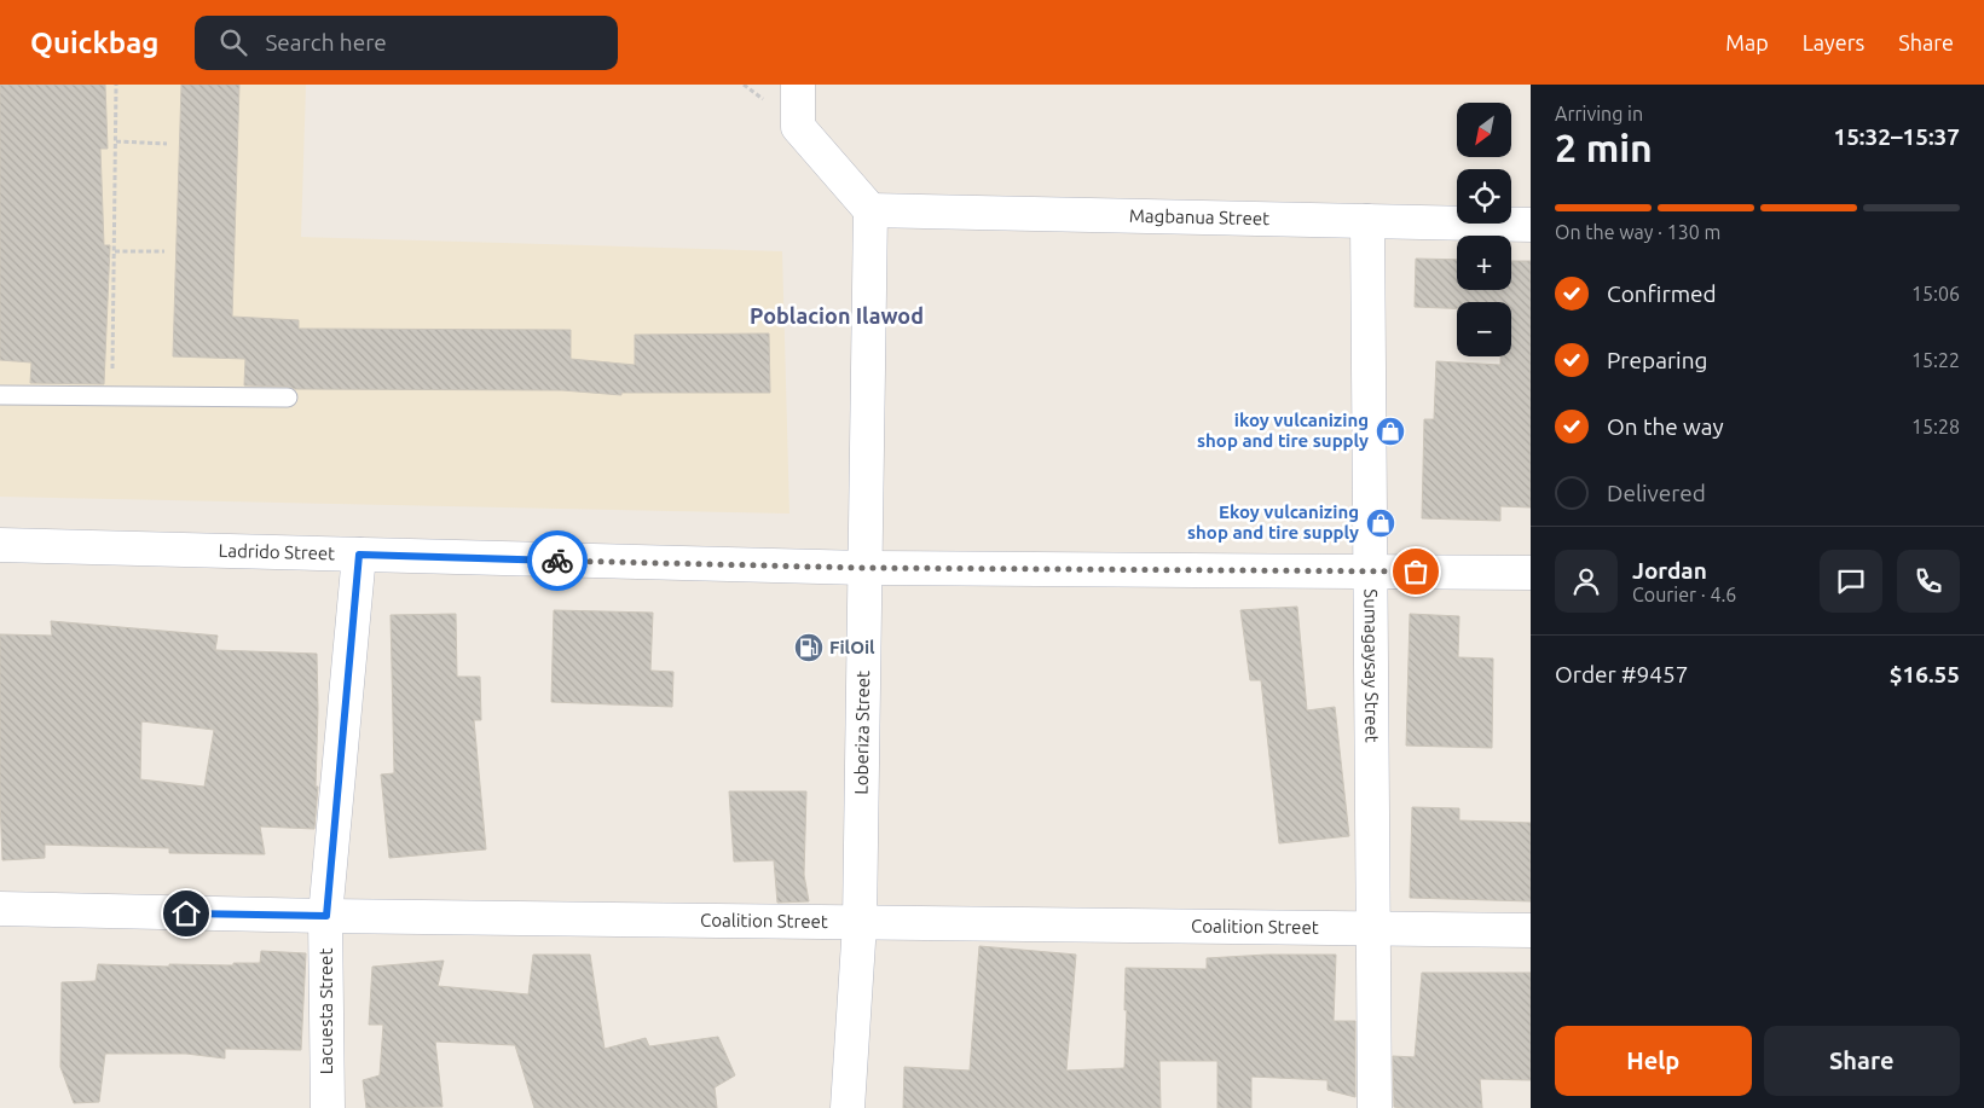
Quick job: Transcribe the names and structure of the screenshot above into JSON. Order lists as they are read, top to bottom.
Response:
{
  "streets": {
    "street": [
      "Magbanua Street",
      "Ladrido Street",
      "Sumagaysay Street",
      "Loberiza Street",
      "Coalition Street",
      "Lacuesta Street"
    ]
  },
  "crossings": [
    ["Magbanua Street", "Sumagaysay Street"],
    ["Magbanua Street", "Loberiza Street"],
    ["Ladrido Street", "Sumagaysay Street"],
    ["Ladrido Street", "Loberiza Street"],
    ["Ladrido Street", "Lacuesta Street"],
    ["Sumagaysay Street", "Coalition Street"],
    ["Loberiza Street", "Coalition Street"],
    ["Coalition Street", "Lacuesta Street"]
  ],
  "districts": ["Poblacion Ilawod"],
  "places": {
    "shop": ["ikoy vulcanizing shop and tire supply", "Ekoy vulcanizing shop and tire supply"],
    "fuel station": ["FilOil"]
  },
  "north": "bottom left",
  "page": {
    "header": "Quickbag",
    "search": "Search here",
    "nav": ["Map", "Layers", "Share"],
    "heading": ["2 min", "Arriving in", "15:32–15:37"],
    "panel": [
      "Jordan",
      "Courier · 4.6",
      "Order #9457",
      "$16.55"
    ],
    "map_buttons": ["+", "−"],
    "bar": "On the way · 130 m",
    "list": [
      ["Confirmed", "15:06"],
      ["Preparing", "15:22"],
      ["On the way", "15:28"],
      "Delivered"
    ],
    "buttons": ["Help", "Share"]
  }
}
